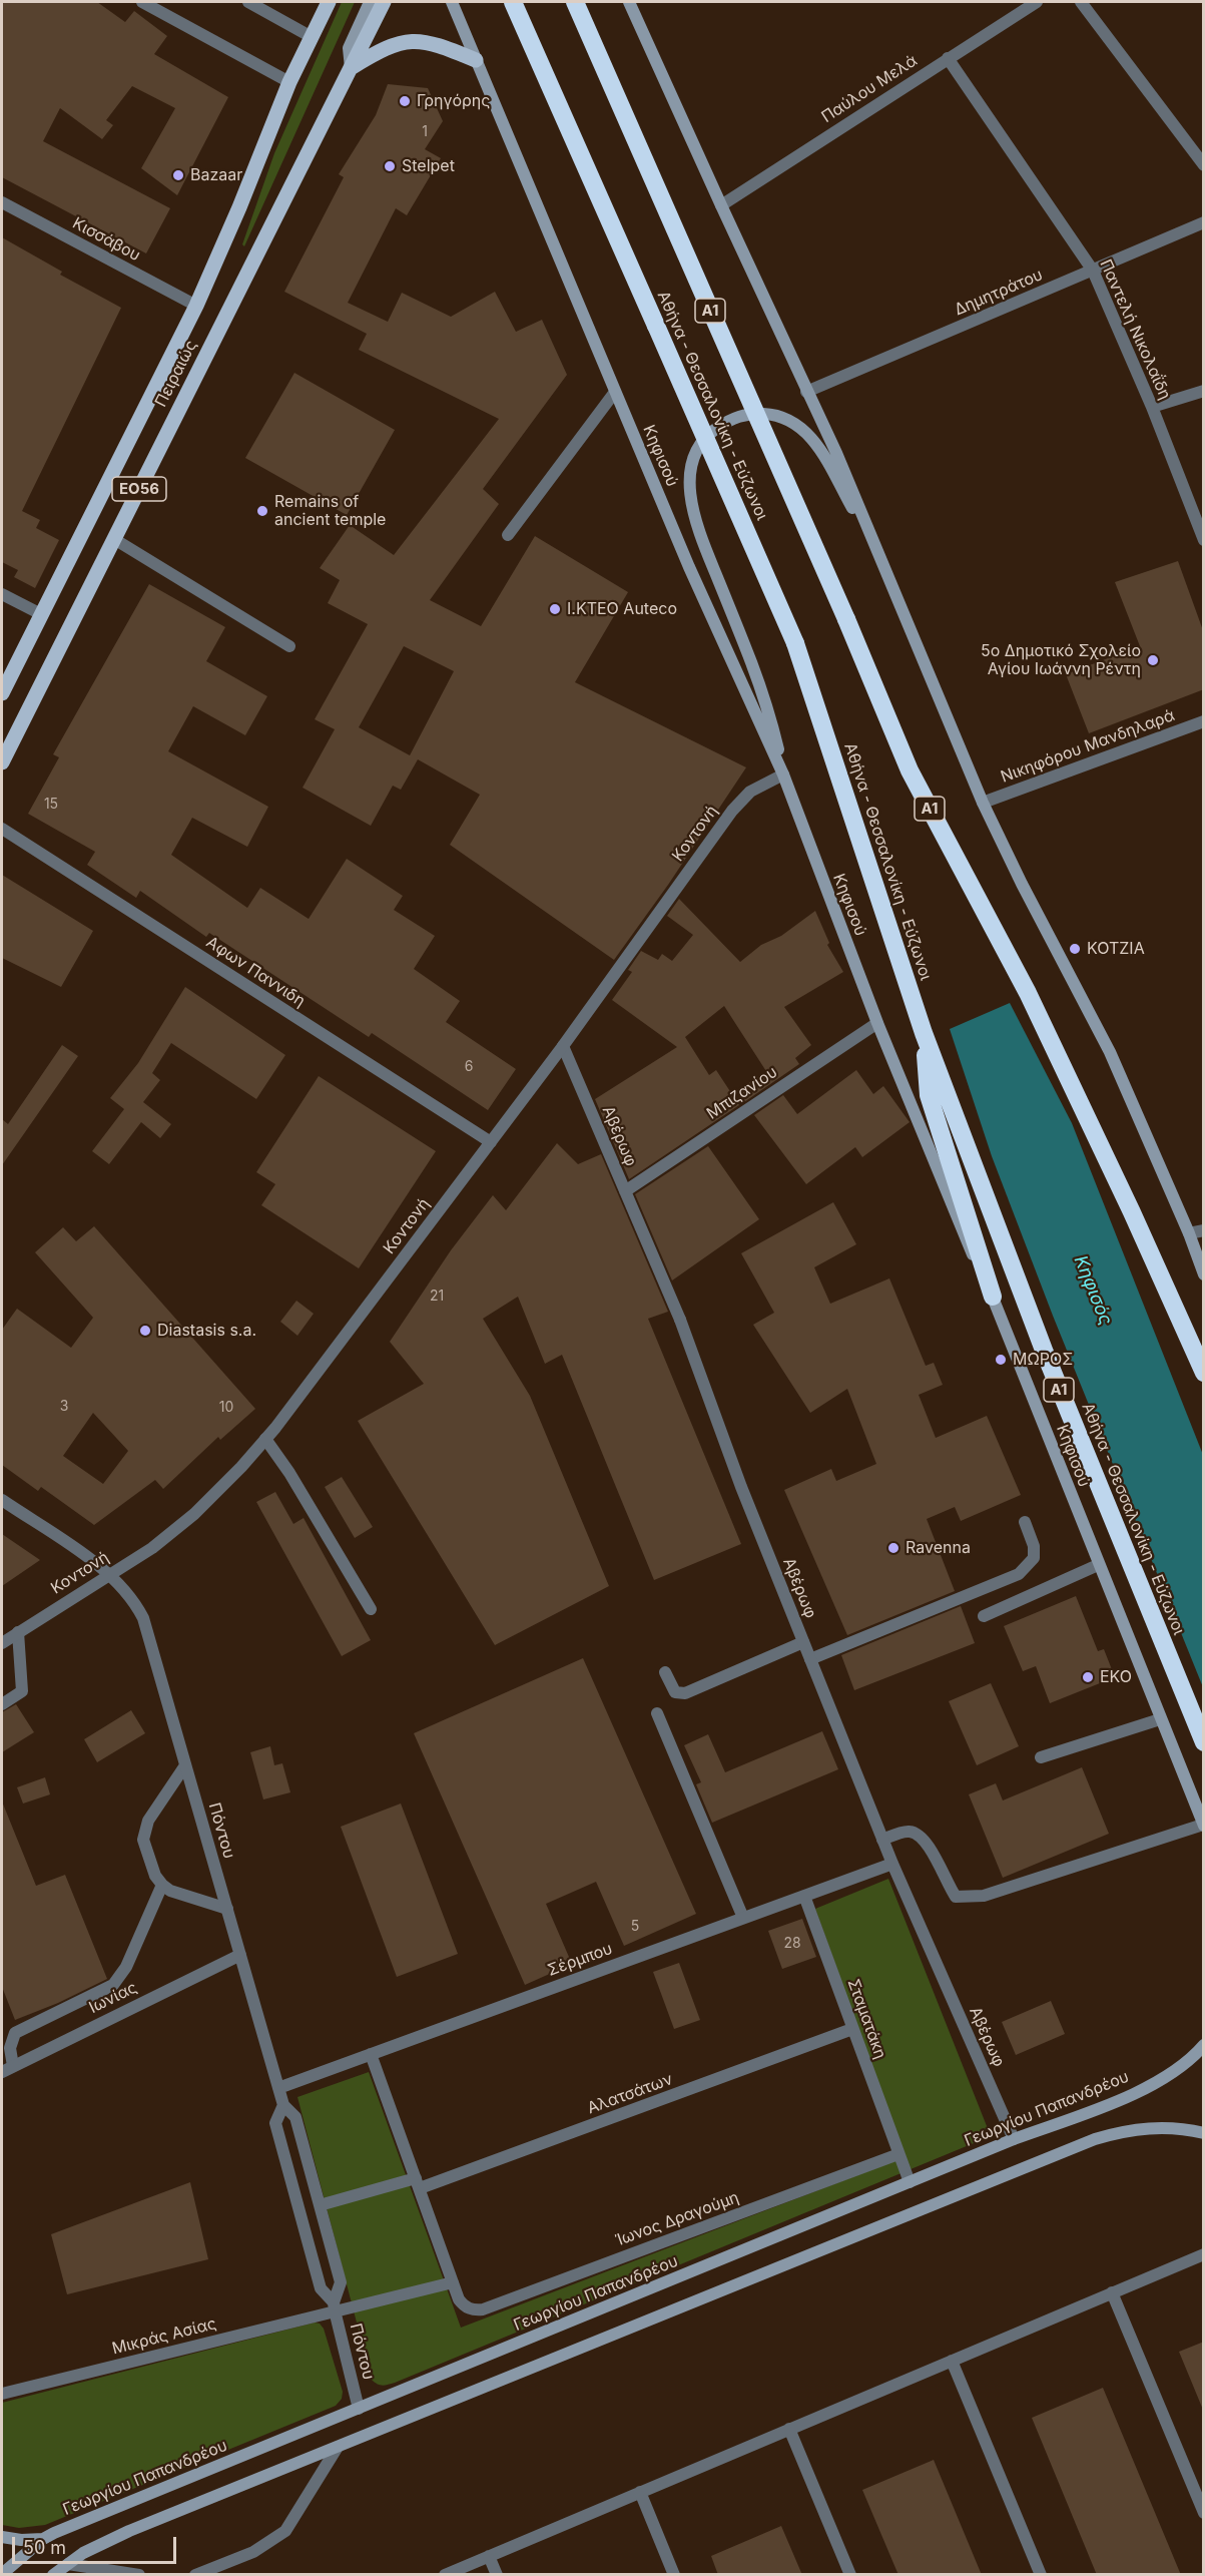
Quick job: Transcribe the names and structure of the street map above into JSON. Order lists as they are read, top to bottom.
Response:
{
  "streets": {
    "highway": ["Α1", "Αθήνα - Θεσσαλονίκη - Εύζωνοι"],
    "main road": [
      "Πειραιώς",
      "Κηφισού",
      "ΕΟ56",
      "Γεωργίου Παπανδρέου"
    ],
    "street": [
      "Παύλου Μελά",
      "Κισσάβου",
      "Δημητράτου",
      "Παντελή Νικολαΐδη",
      "Νικηφόρου Μανδηλαρά",
      "Κοντονή",
      "Αφων Παννιδη",
      "Μπιζανίου",
      "Αβέρωφ",
      "Πόντου",
      "Σέρμπου",
      "Ιωνίας",
      "Σταματάκη",
      "Αλατσάτων",
      "Ίωνος Δραγούμη",
      "Μικράς Ασίας"
    ]
  },
  "crossings": [
    ["Παύλου Μελά", "Παντελή Νικολαΐδη"],
    ["Κισσάβου", "Πειραιώς"],
    ["Δημητράτου", "Παντελή Νικολαΐδη"],
    ["Κηφισού", "Κοντονή"],
    ["Κηφισού", "Μπιζανίου"],
    ["Κοντονή", "Αφων Παννιδη"],
    ["Κοντονή", "Αβέρωφ"],
    ["Κοντονή", "Πόντου"],
    ["Μπιζανίου", "Αβέρωφ"],
    ["Αβέρωφ", "Σέρμπου"],
    ["Αβέρωφ", "Γεωργίου Παπανδρέου"],
    ["Πόντου", "Σέρμπου"],
    ["Πόντου", "Ιωνίας"],
    ["Πόντου", "Αλατσάτων"],
    ["Πόντου", "Γεωργίου Παπανδρέου"],
    ["Πόντου", "Μικράς Ασίας"],
    ["Σέρμπου", "Σταματάκη"],
    ["Σταματάκη", "Αλατσάτων"],
    ["Σταματάκη", "Γεωργίου Παπανδρέου"],
    ["Σταματάκη", "Ίωνος Δραγούμη"],
    ["Ίωνος Δραγούμη", "Μικράς Ασίας"]
  ],
  "water": ["Κηφισός"],
  "places": [
    "Γρηγόρης",
    "Stelpet",
    "Bazaar",
    "Remains of ancient temple",
    "Ι.ΚΤΕΟ Auteco",
    "5ο Δημοτικό Σχολείο Αγίου Ιωάννη Ρέντη",
    "ΚΟΤΖΙΑ",
    "Diastasis s.a.",
    "ΜΩΡΟΣ",
    "Ravenna",
    "EKO"
  ],
  "house_numbers": [
    "1",
    "15",
    "6",
    "21",
    "3",
    "10",
    "5",
    "28"
  ],
  "scale_bar": "50 m"
}
